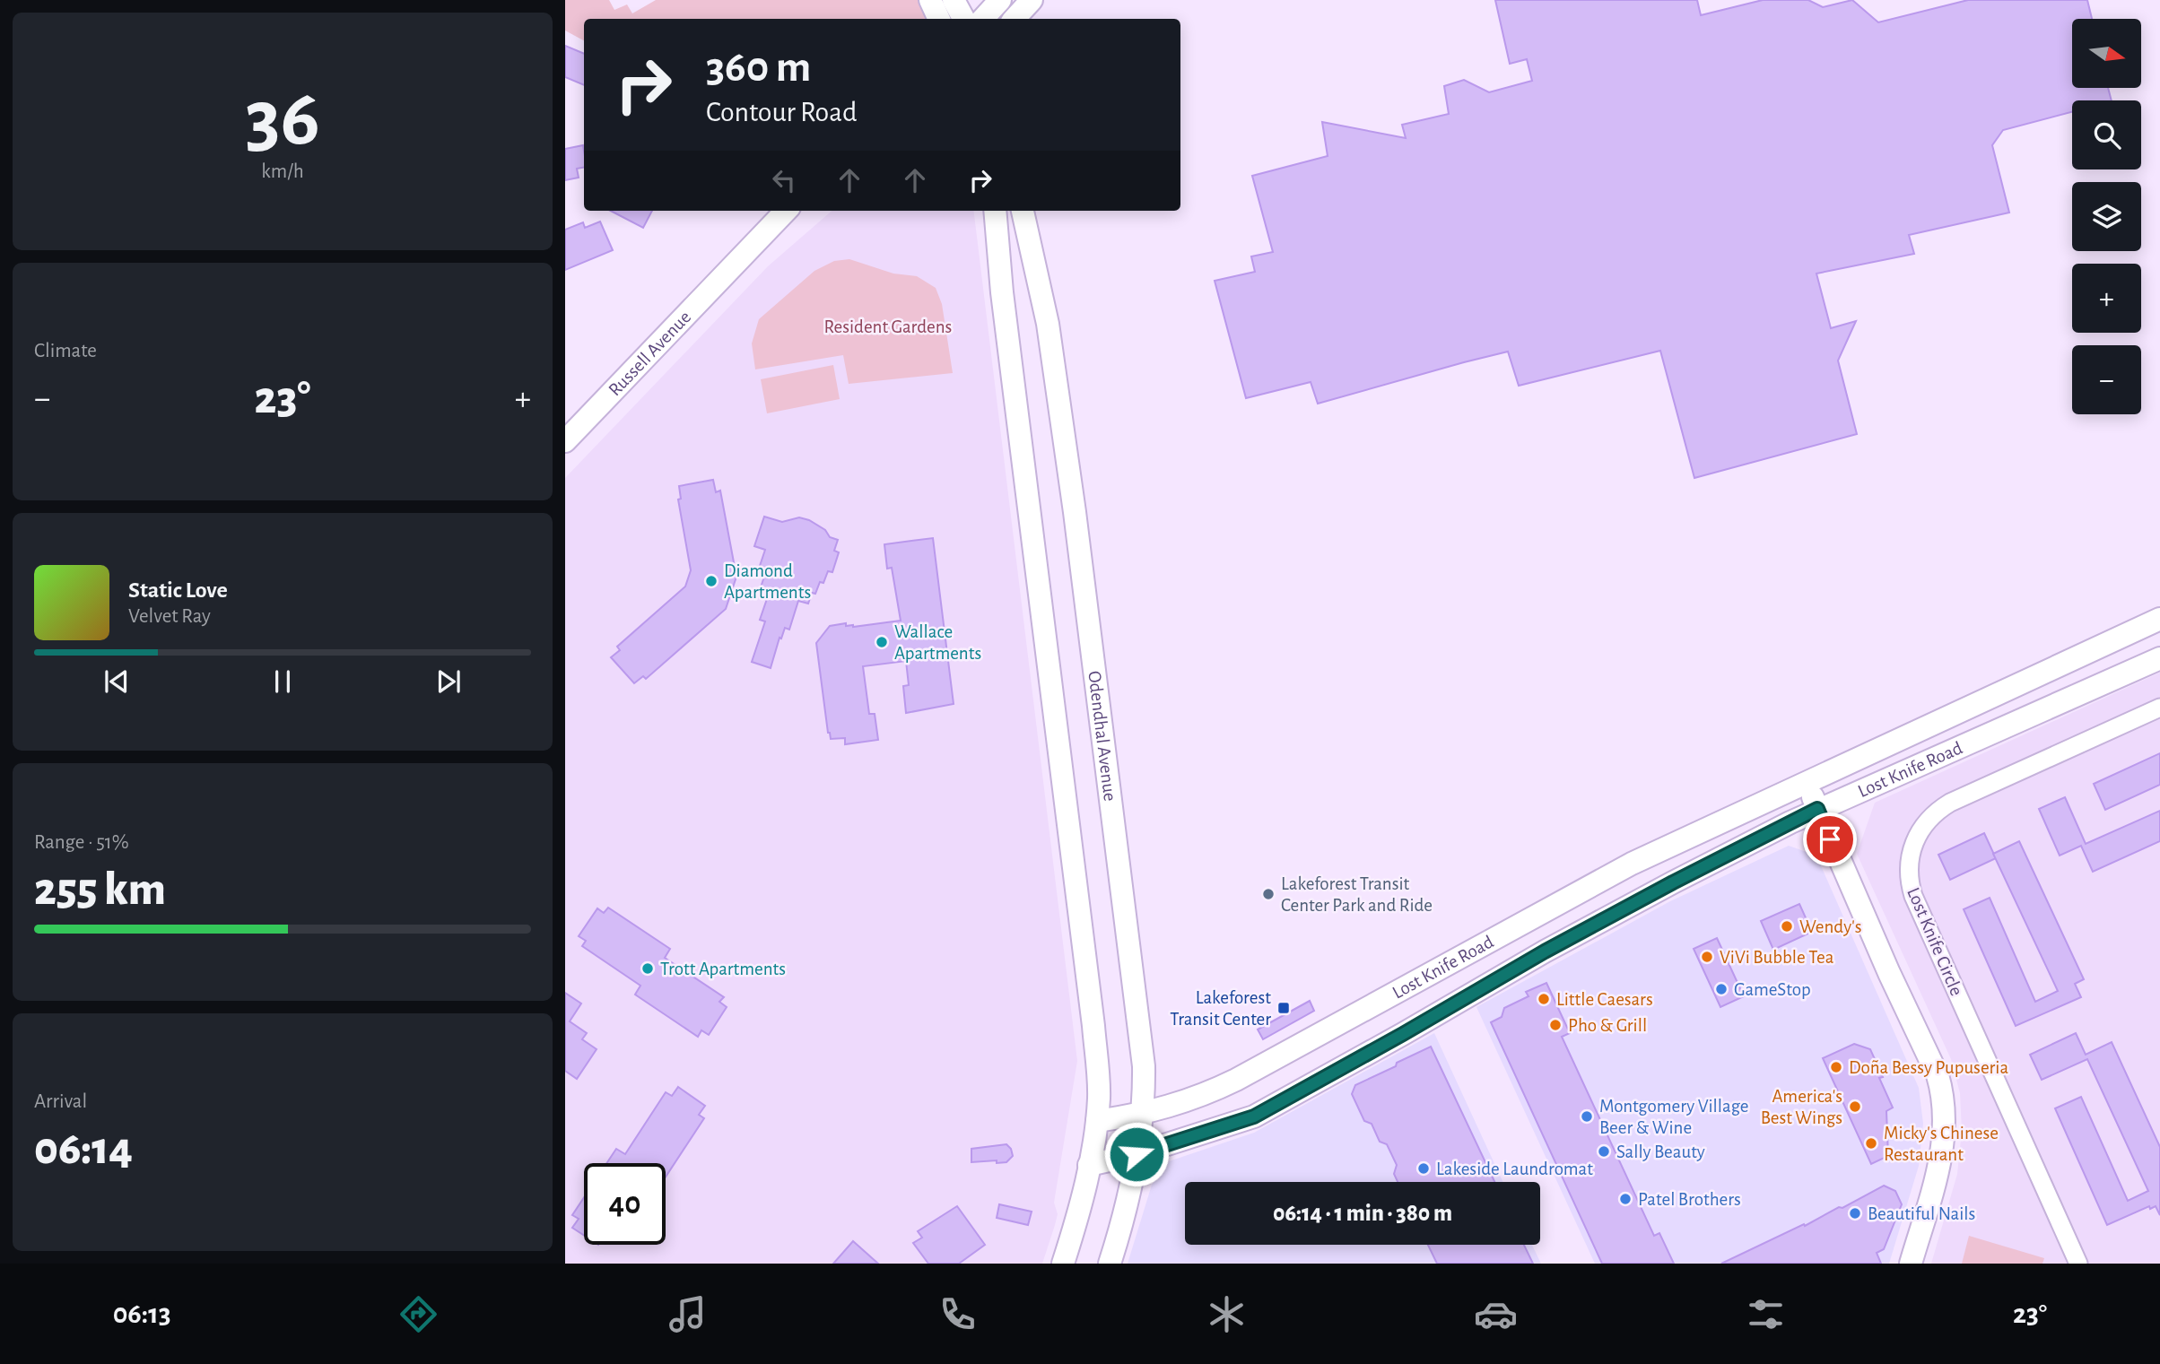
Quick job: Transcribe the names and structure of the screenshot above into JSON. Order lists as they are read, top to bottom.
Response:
{
  "streets": {
    "street": [
      "Russell Avenue",
      "Odendhal Avenue",
      "Lost Knife Road",
      "Lost Knife Circle"
    ]
  },
  "crossings": [
    ["Odendhal Avenue", "Lost Knife Road"]
  ],
  "parks": ["Resident Gardens"],
  "places": {
    "other": [
      "Diamond Apartments",
      "Wallace Apartments",
      "Lakeforest Transit Center Park and Ride",
      "Wendy's",
      "ViVi Bubble Tea",
      "Trott Apartments",
      "GameStop",
      "Little Caesars",
      "Pho & Grill",
      "Doña Bessy Pupuseria",
      "America's Best Wings",
      "Montgomery Village Beer & Wine",
      "Micky's Chinese Restaurant",
      "Sally Beauty",
      "Lakeside Laundromat",
      "Patel Brothers",
      "Beautiful Nails"
    ],
    "transit": ["Lakeforest Transit Center"]
  },
  "north": "right",
  "page": {
    "tile": [
      ["36", "km/h"],
      "Climate",
      ["Range · 51%", "255 km"],
      ["Arrival", "06:14"]
    ],
    "map_buttons": ["+", "−"],
    "turn": ["360 m", "Contour Road"],
    "heat": ["−", "23°", "+"],
    "song": ["Static Love", "Velvet Ray"],
    "limit": "40",
    "trip": "06:14 · 1 min · 380 m",
    "tabs": ["06:13", "23°"]
  }
}
